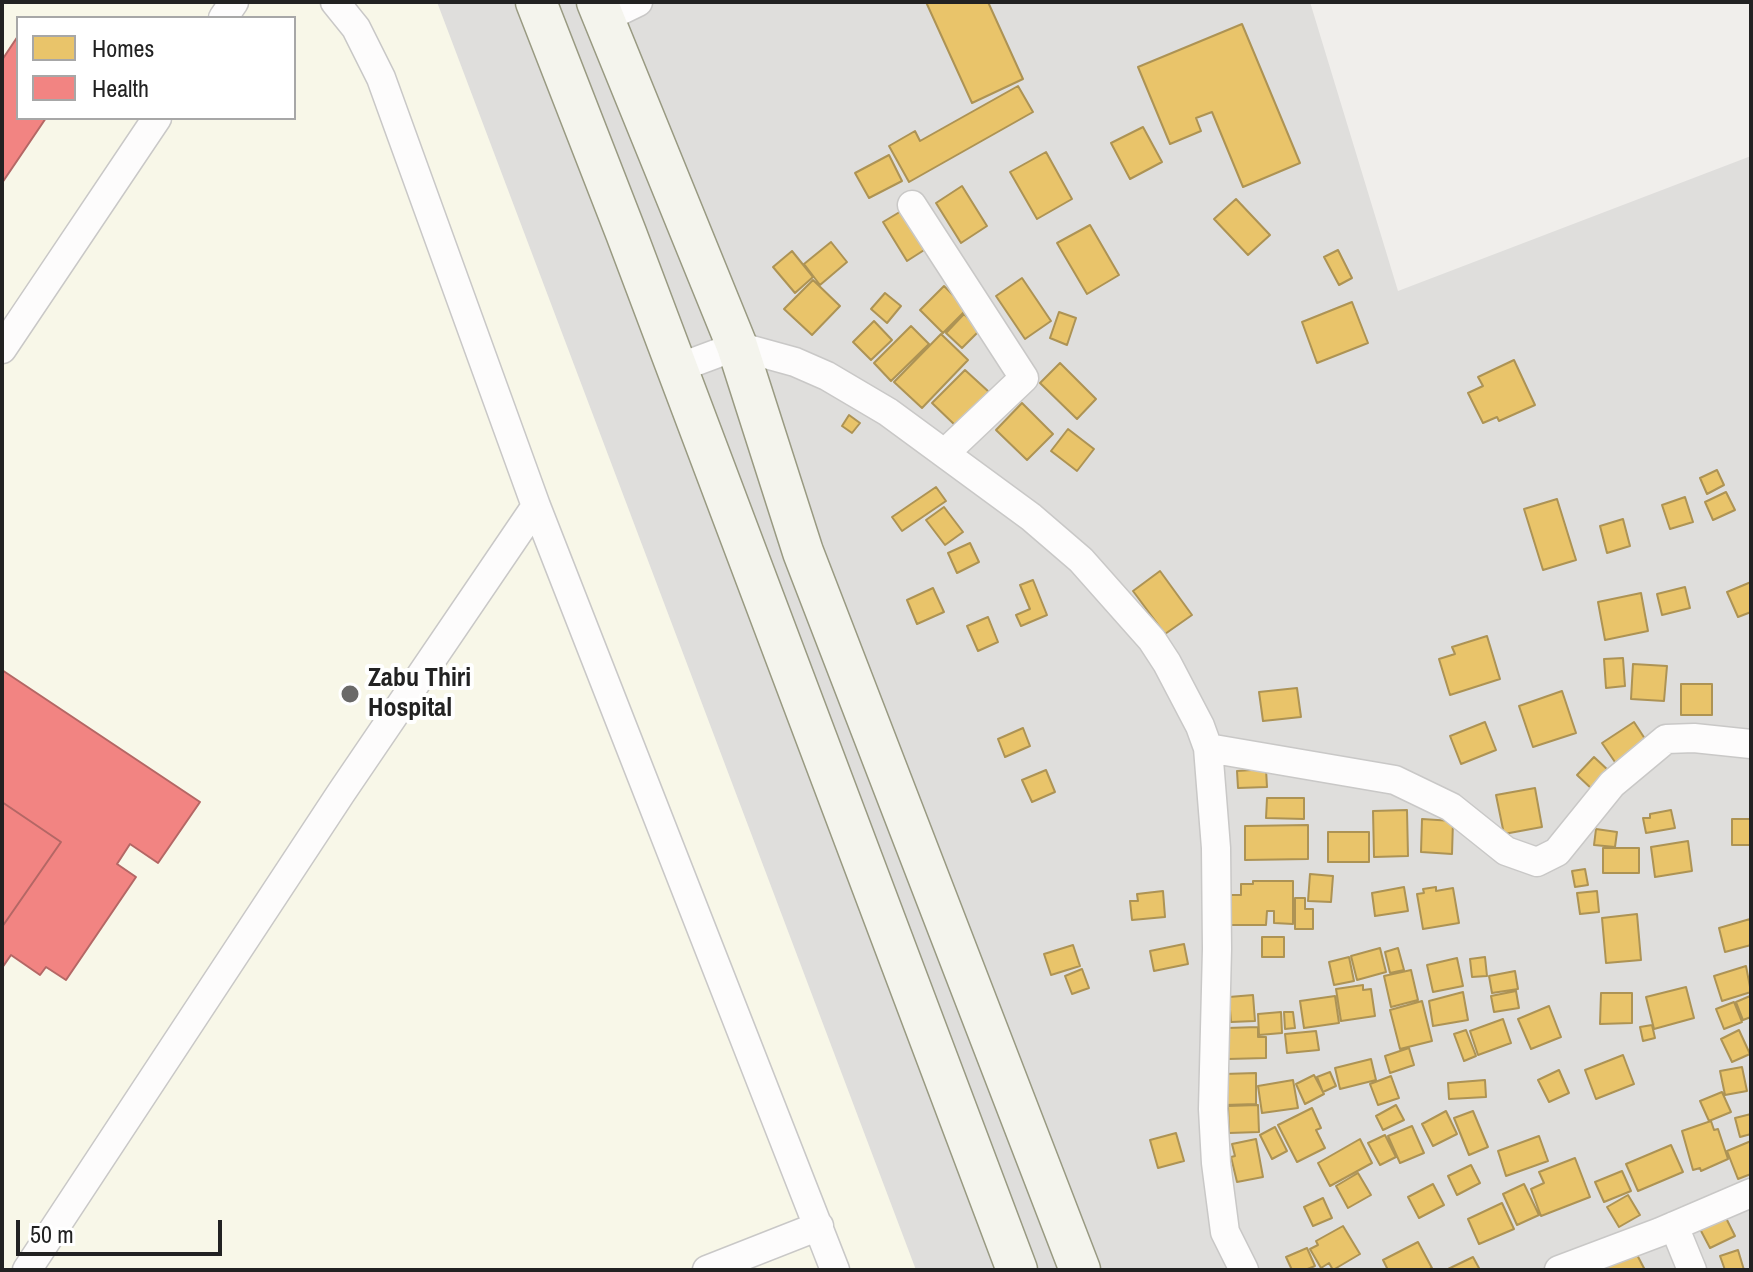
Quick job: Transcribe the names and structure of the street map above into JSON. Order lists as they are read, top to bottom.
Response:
{
  "places": ["Zabu Thiri Hospital"],
  "legend": ["Homes", "Health"],
  "scale_bar": "50 m"
}
